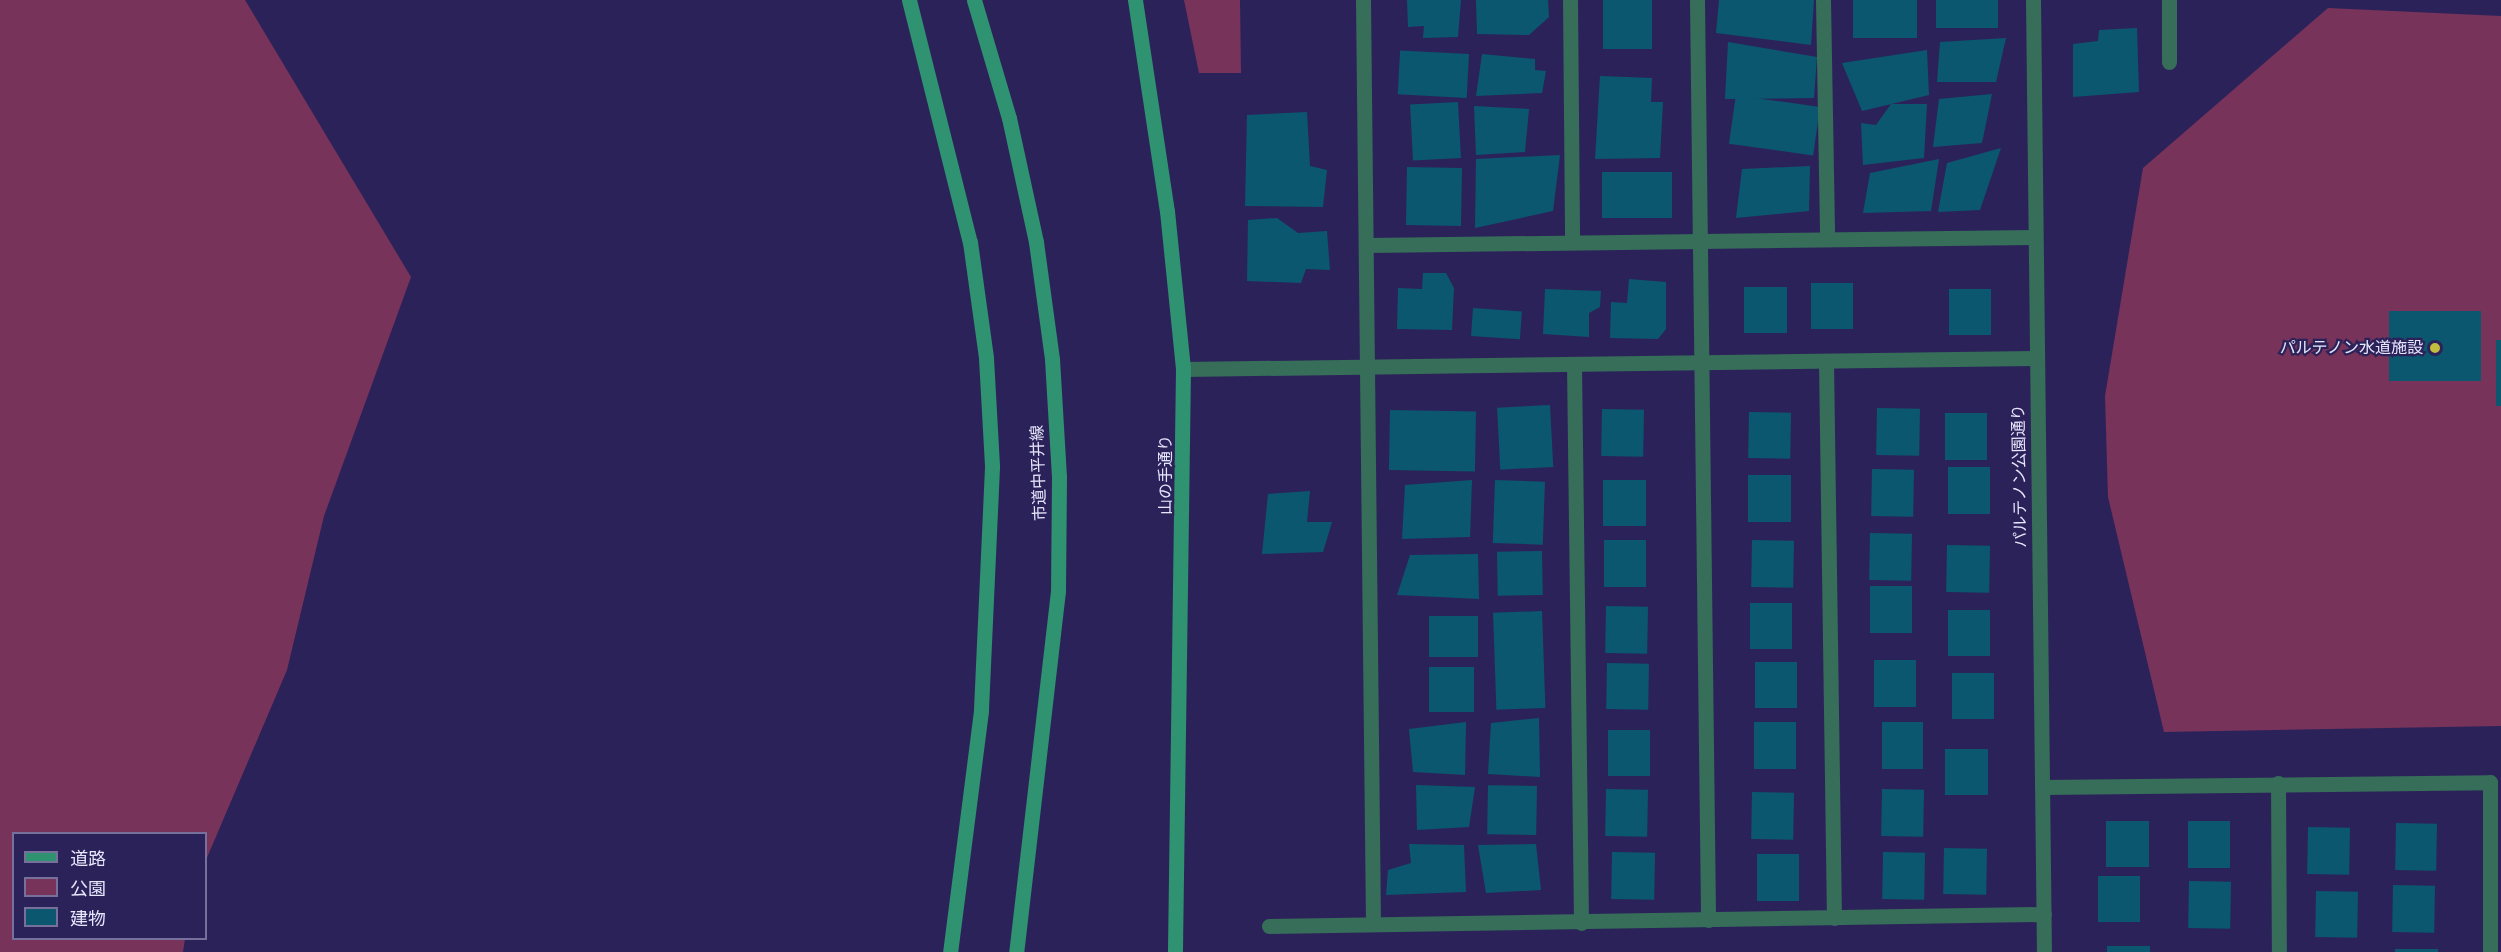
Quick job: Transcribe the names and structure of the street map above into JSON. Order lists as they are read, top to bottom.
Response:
{
  "streets": {
    "street": ["市道中平井線", "山の手通り", "パルテノン公園通り"]
  },
  "places": ["パルテノン水道施設"],
  "legend": ["道路", "公園", "建物"]
}
